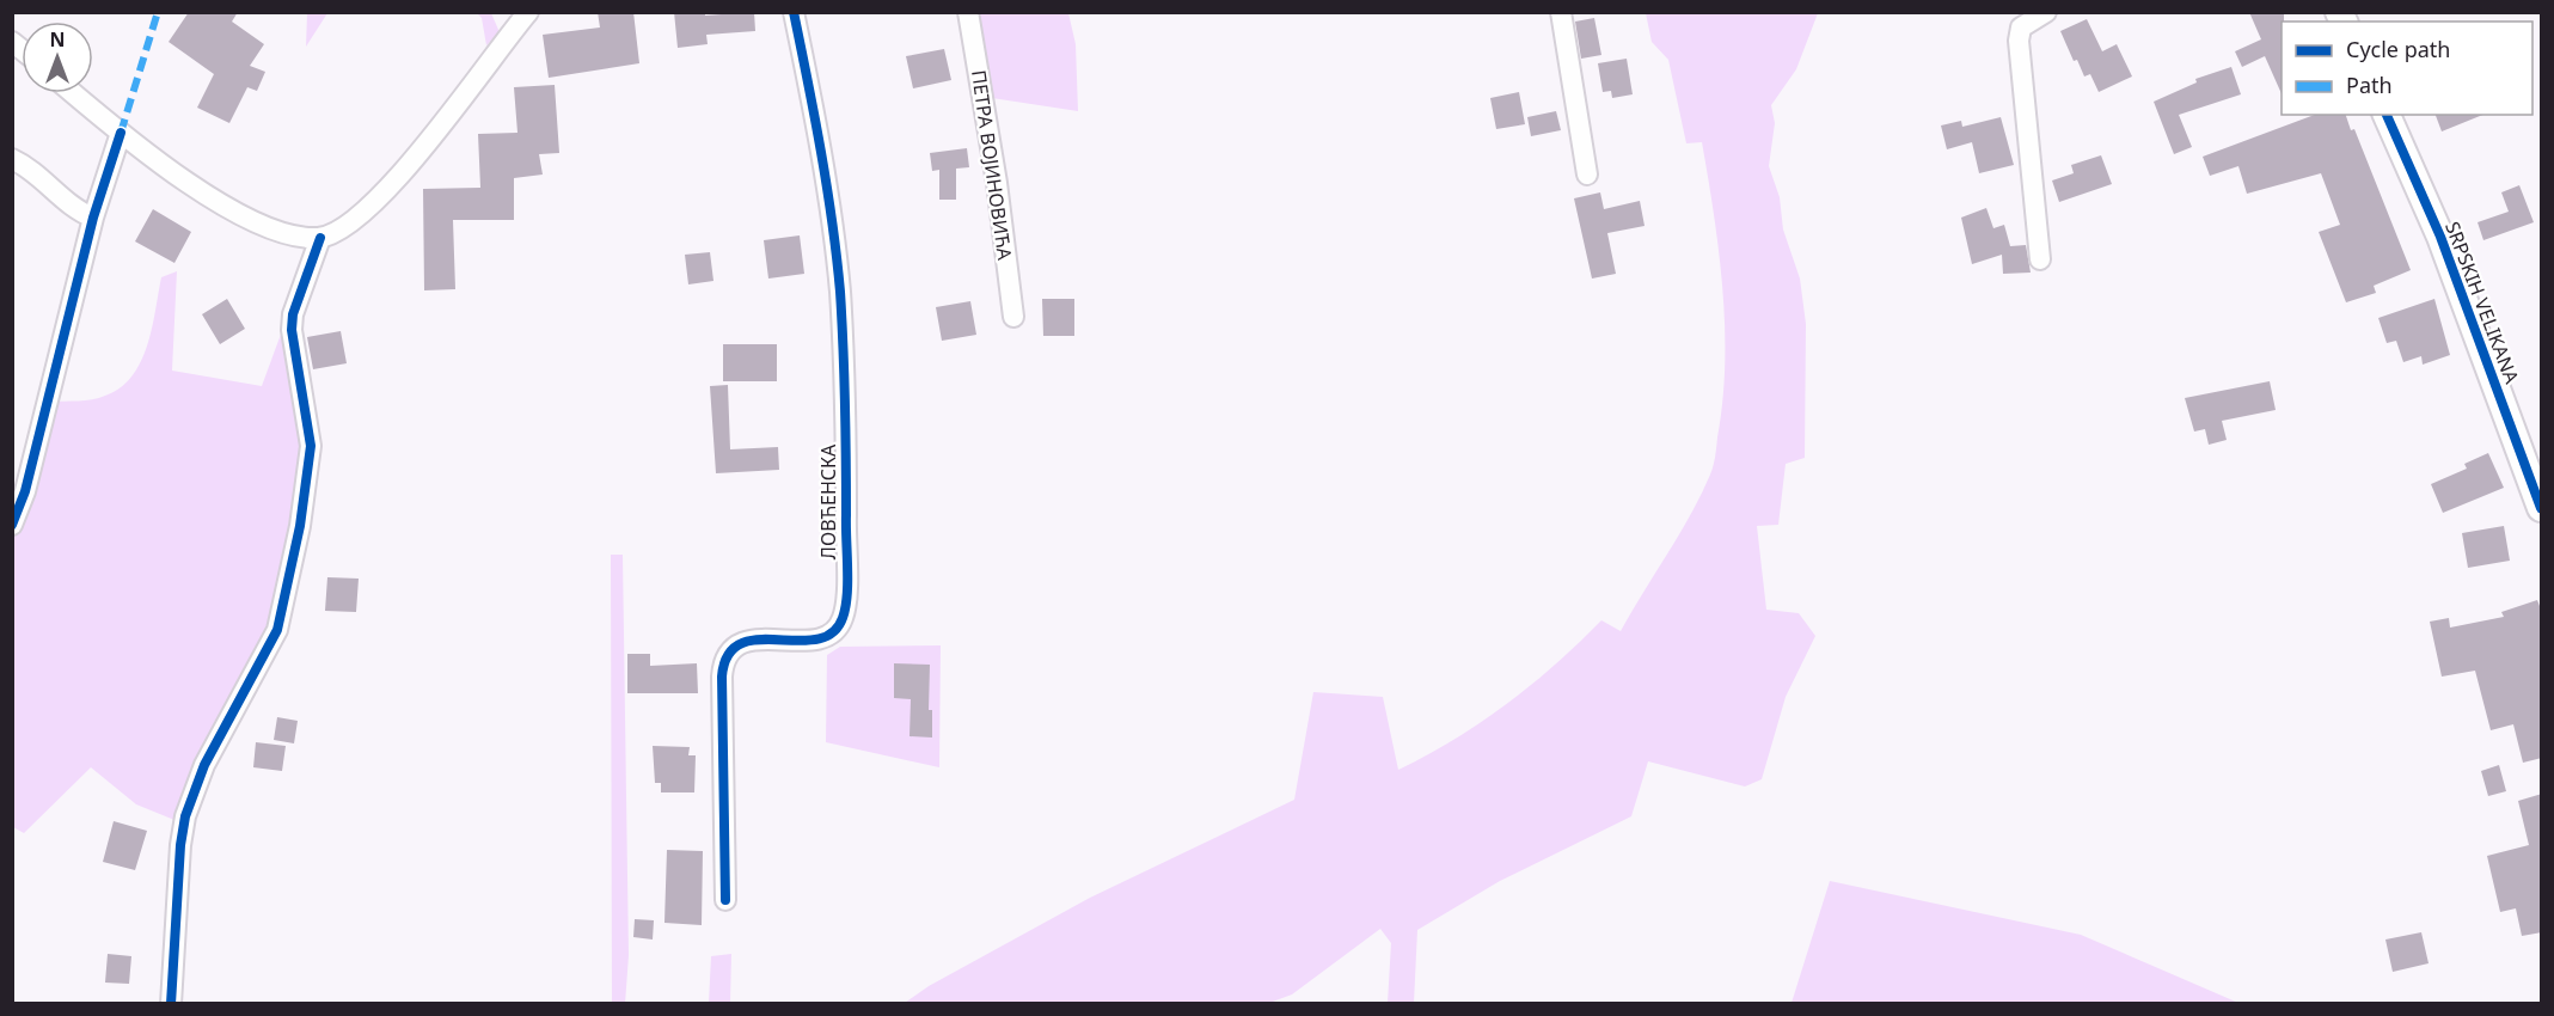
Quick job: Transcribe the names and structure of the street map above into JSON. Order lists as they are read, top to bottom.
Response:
{
  "streets": {
    "main road": ["SRPSKIH VELIKANA"],
    "street": ["ПЕТРА ВОЈИНОВИЋА", "ЛОВЋЕНСКА"]
  },
  "legend": ["Cycle path", "Path"],
  "north": "top"
}
